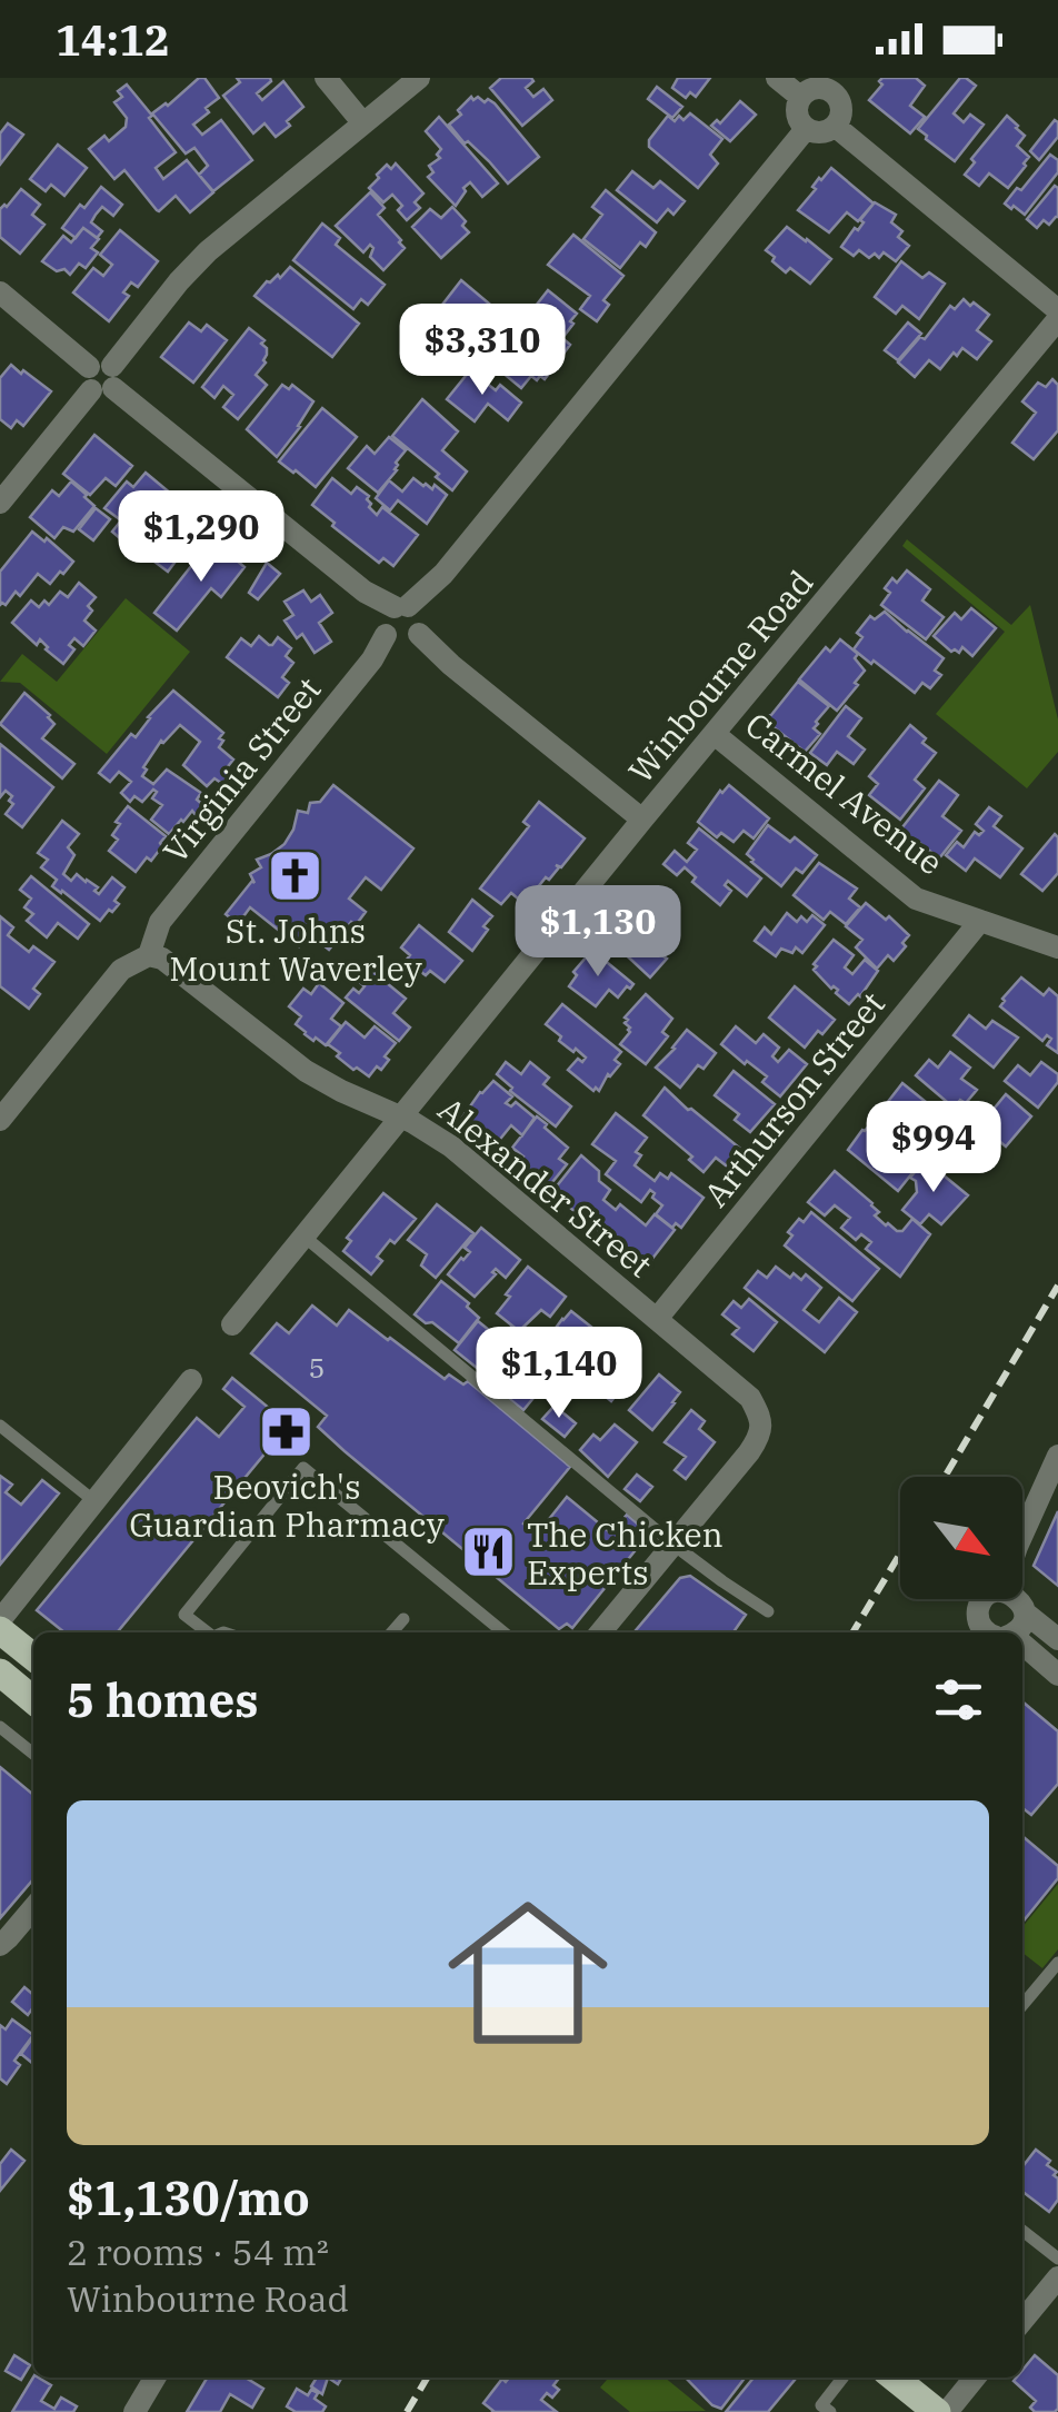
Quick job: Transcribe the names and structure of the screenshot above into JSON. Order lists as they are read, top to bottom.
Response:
{
  "streets": {
    "street": [
      "Winbourne Road",
      "Virginia Street",
      "Carmel Avenue",
      "Arthurson Street",
      "Alexander Street"
    ]
  },
  "crossings": [
    ["Winbourne Road", "Carmel Avenue"],
    ["Winbourne Road", "Alexander Street"],
    ["Virginia Street", "Alexander Street"],
    ["Carmel Avenue", "Arthurson Street"],
    ["Arthurson Street", "Alexander Street"]
  ],
  "places": {
    "church": ["St. Johns Mount Waverley"],
    "pharmacy": ["Beovich's Guardian Pharmacy"],
    "restaurant": ["The Chicken Experts"]
  },
  "house_numbers": ["5"],
  "north": "bottom right",
  "page": {
    "status": "14:12",
    "price": [
      "$3,310",
      "$1,290",
      "$1,130",
      "$994",
      "$1,140"
    ],
    "heading": "5 homes",
    "list": [
      {
        "name": "$1,130/mo",
        "note": "2 rooms · 54 m² · Winbourne Road"
      }
    ]
  }
}
